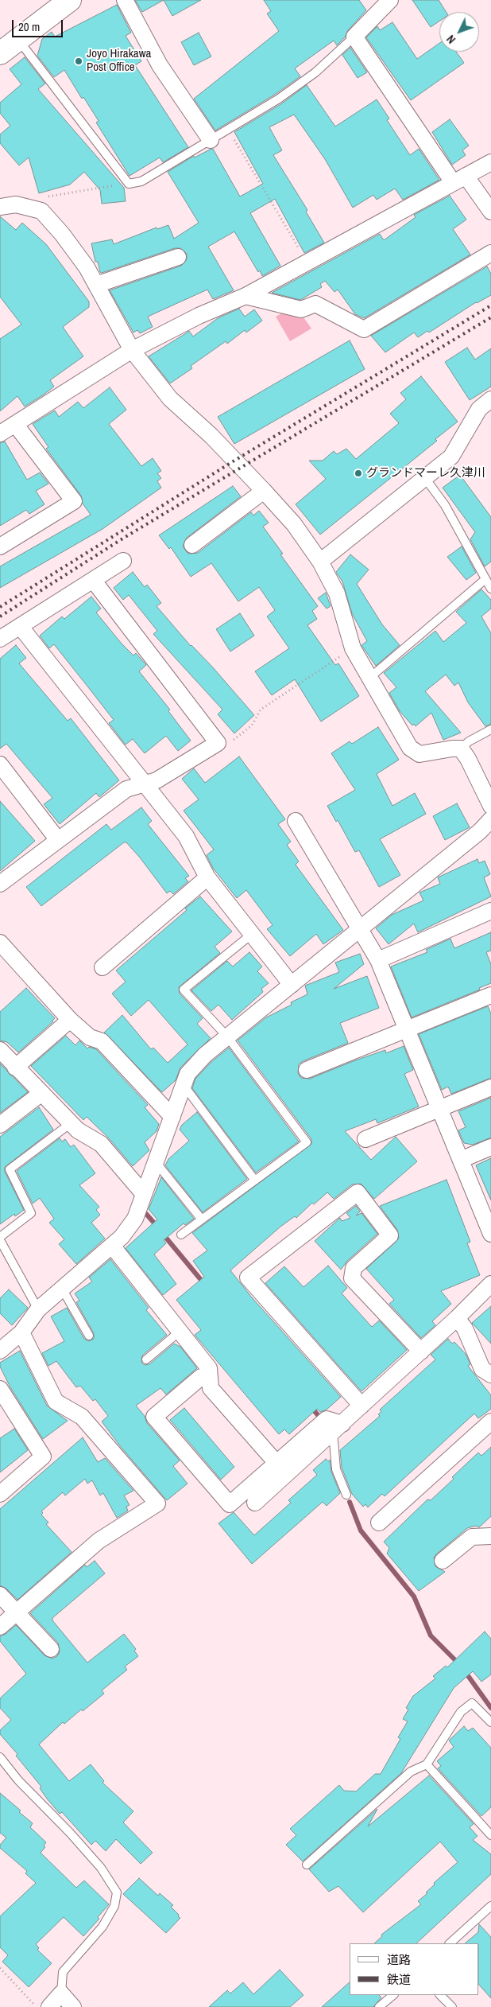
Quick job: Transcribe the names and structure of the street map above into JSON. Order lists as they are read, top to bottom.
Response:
{
  "places": ["Joyo Hirakawa Post Office", "グランドマーレ久津川"],
  "legend": ["道路", "鉄道"],
  "scale_bar": "20 m",
  "north": "bottom left"
}
